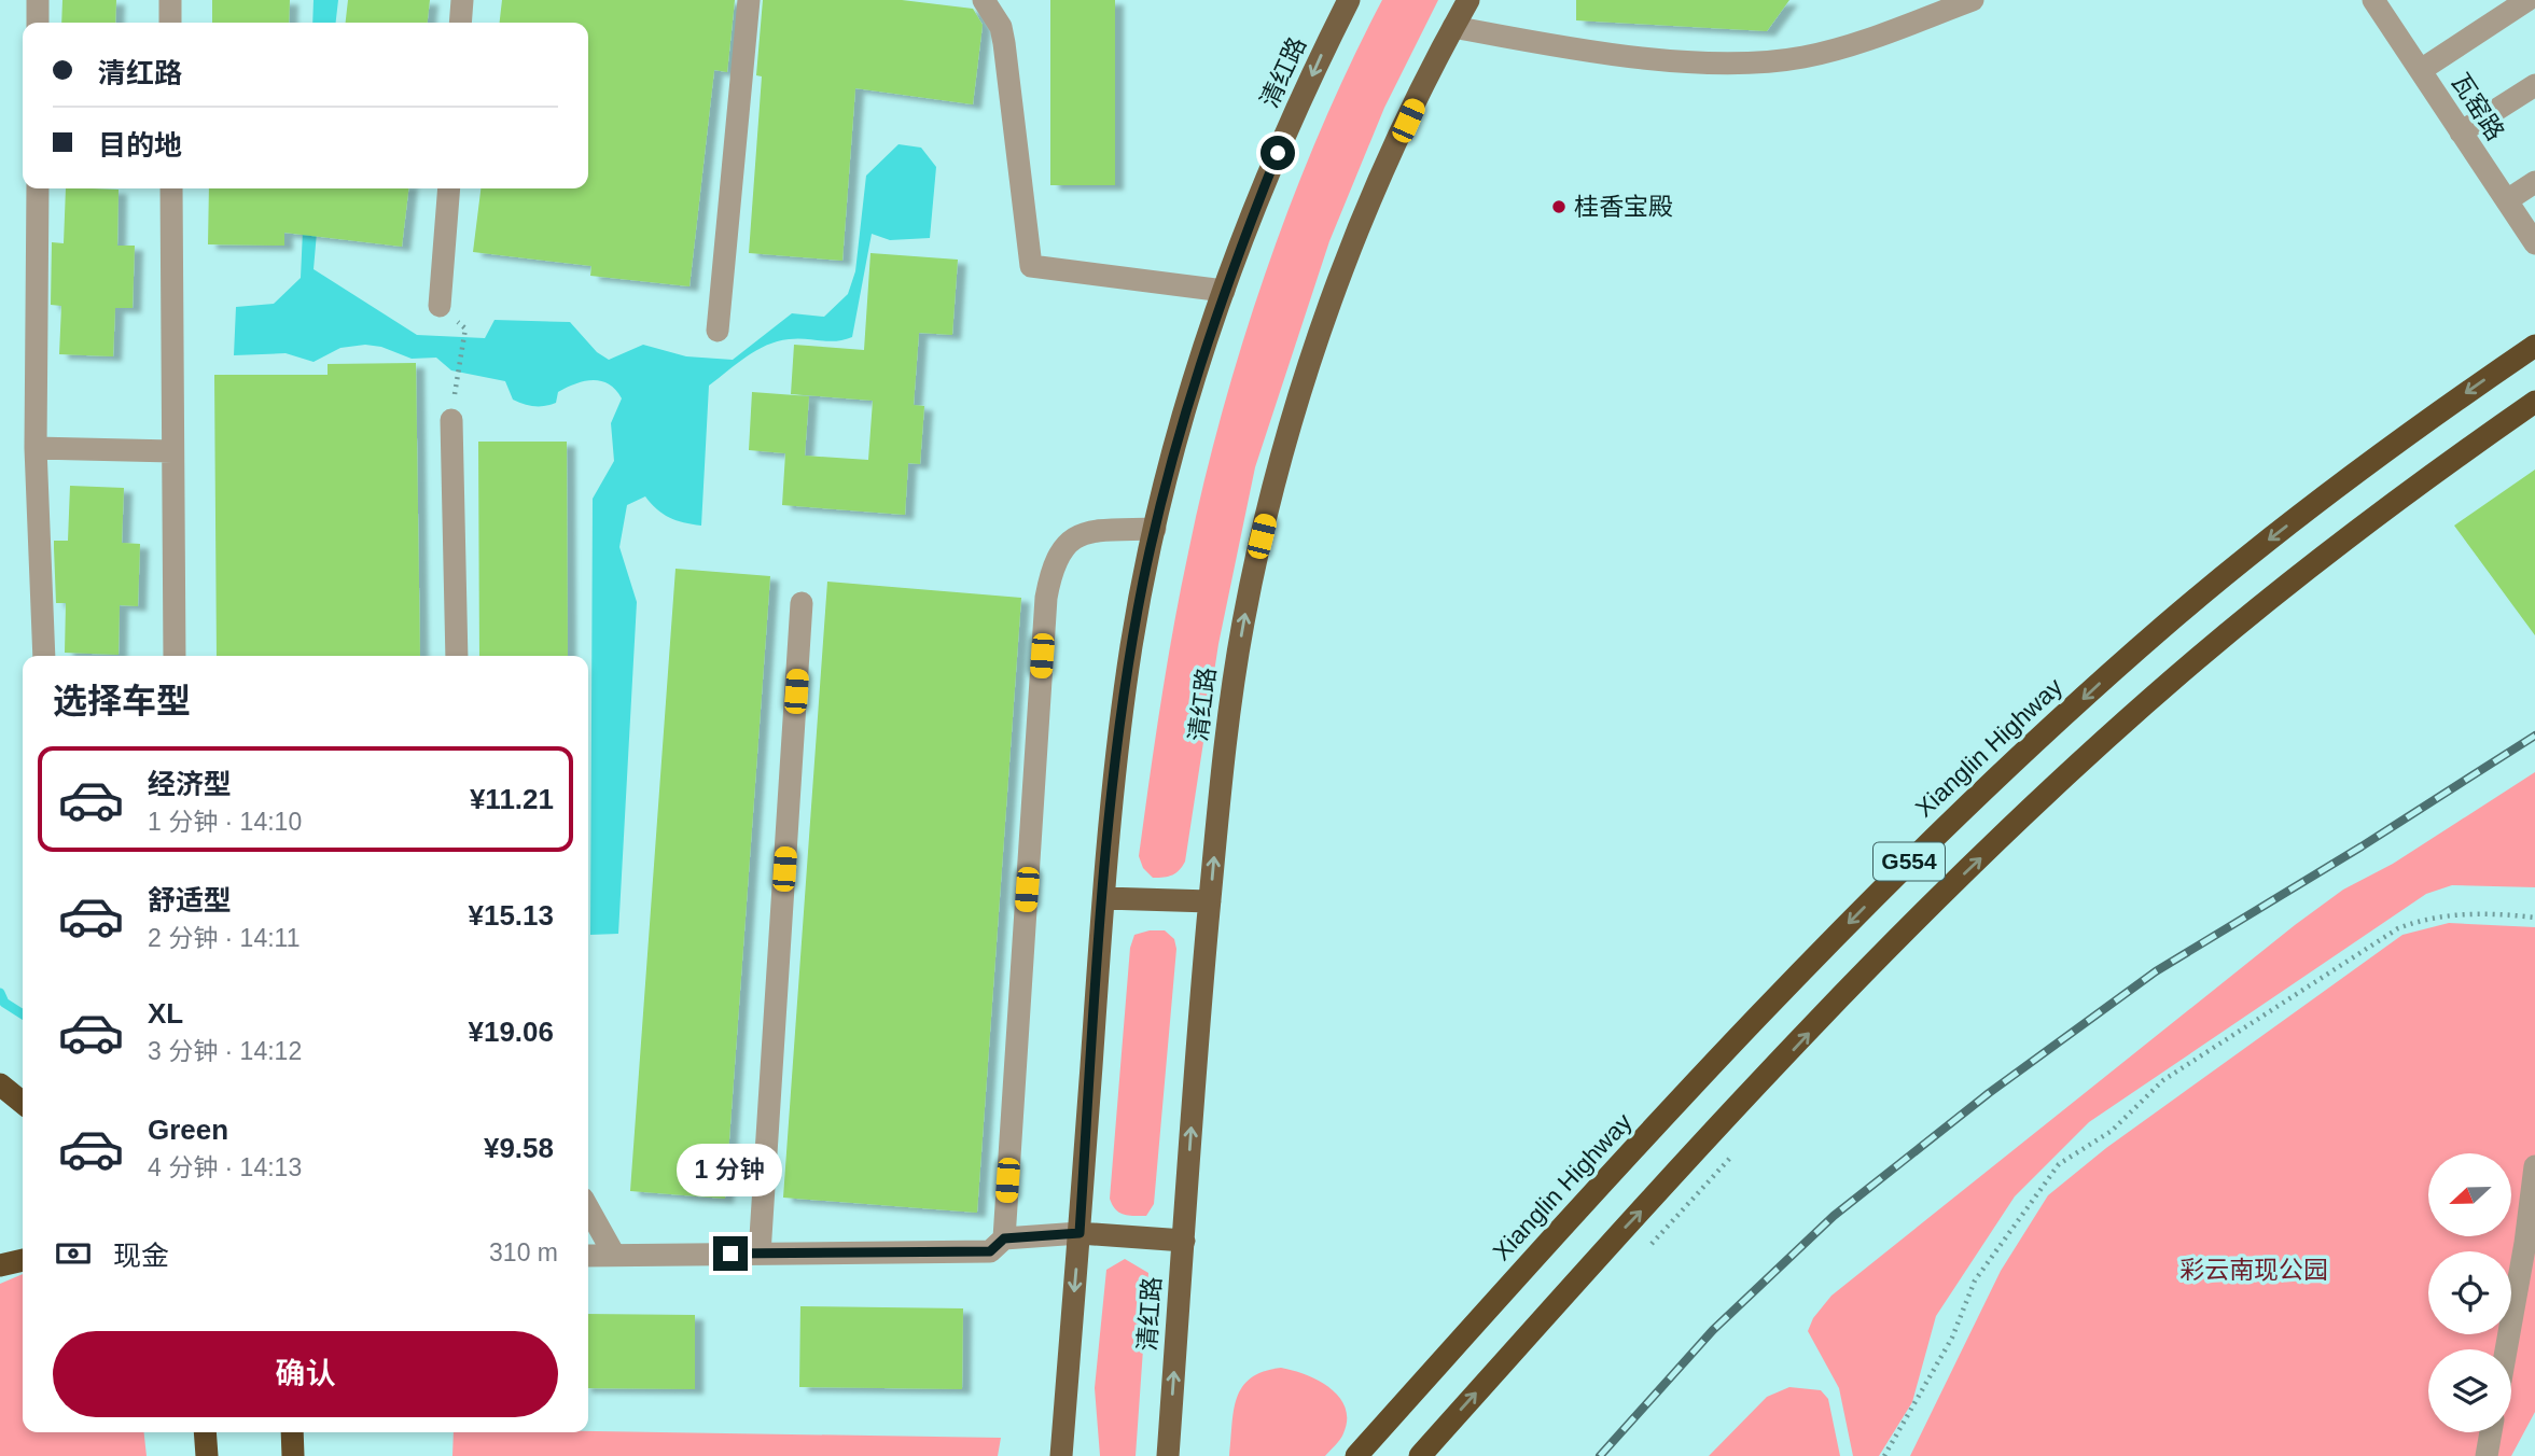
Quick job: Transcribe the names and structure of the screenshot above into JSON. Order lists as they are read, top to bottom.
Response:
{
  "streets": {
    "highway": ["Xianglin Highway", "G554"],
    "main road": ["清红路"],
    "street": ["瓦窑路"]
  },
  "parks": ["彩云南现公园"],
  "places": ["桂香宝殿"],
  "north": "left",
  "page": {
    "banner": ["清红路", "目的地"],
    "heading": "选择车型",
    "list": [
      {
        "name": "经济型",
        "note": "1 分钟 · 14:10",
        "value": "¥11.21"
      },
      {
        "name": "舒适型",
        "note": "2 分钟 · 14:11",
        "value": "¥15.13"
      },
      {
        "name": "XL",
        "note": "3 分钟 · 14:12",
        "value": "¥19.06"
      },
      {
        "name": "Green",
        "note": "4 分钟 · 14:13",
        "value": "¥9.58"
      }
    ],
    "bubble": "1 分钟",
    "pay": ["现金", "310 m"],
    "buttons": "确认"
  }
}
